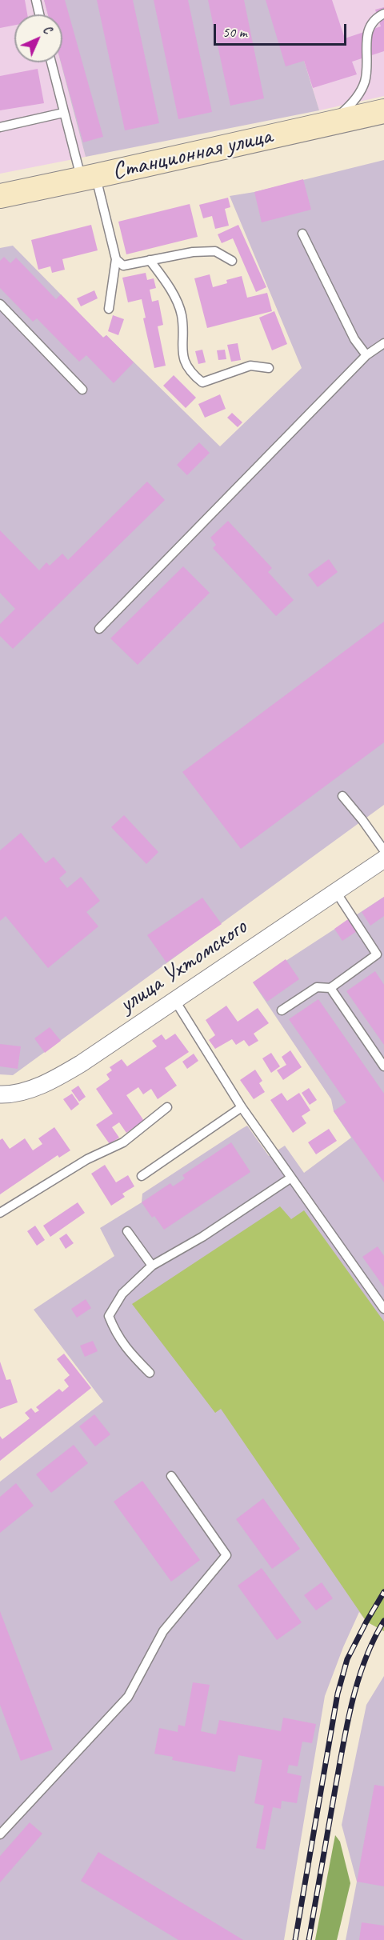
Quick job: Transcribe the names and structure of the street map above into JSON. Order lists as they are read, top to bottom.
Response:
{
  "streets": {
    "main road": ["Станционная улица"],
    "street": ["улица Ухтомского"]
  },
  "scale_bar": "50 m",
  "north": "top right"
}
